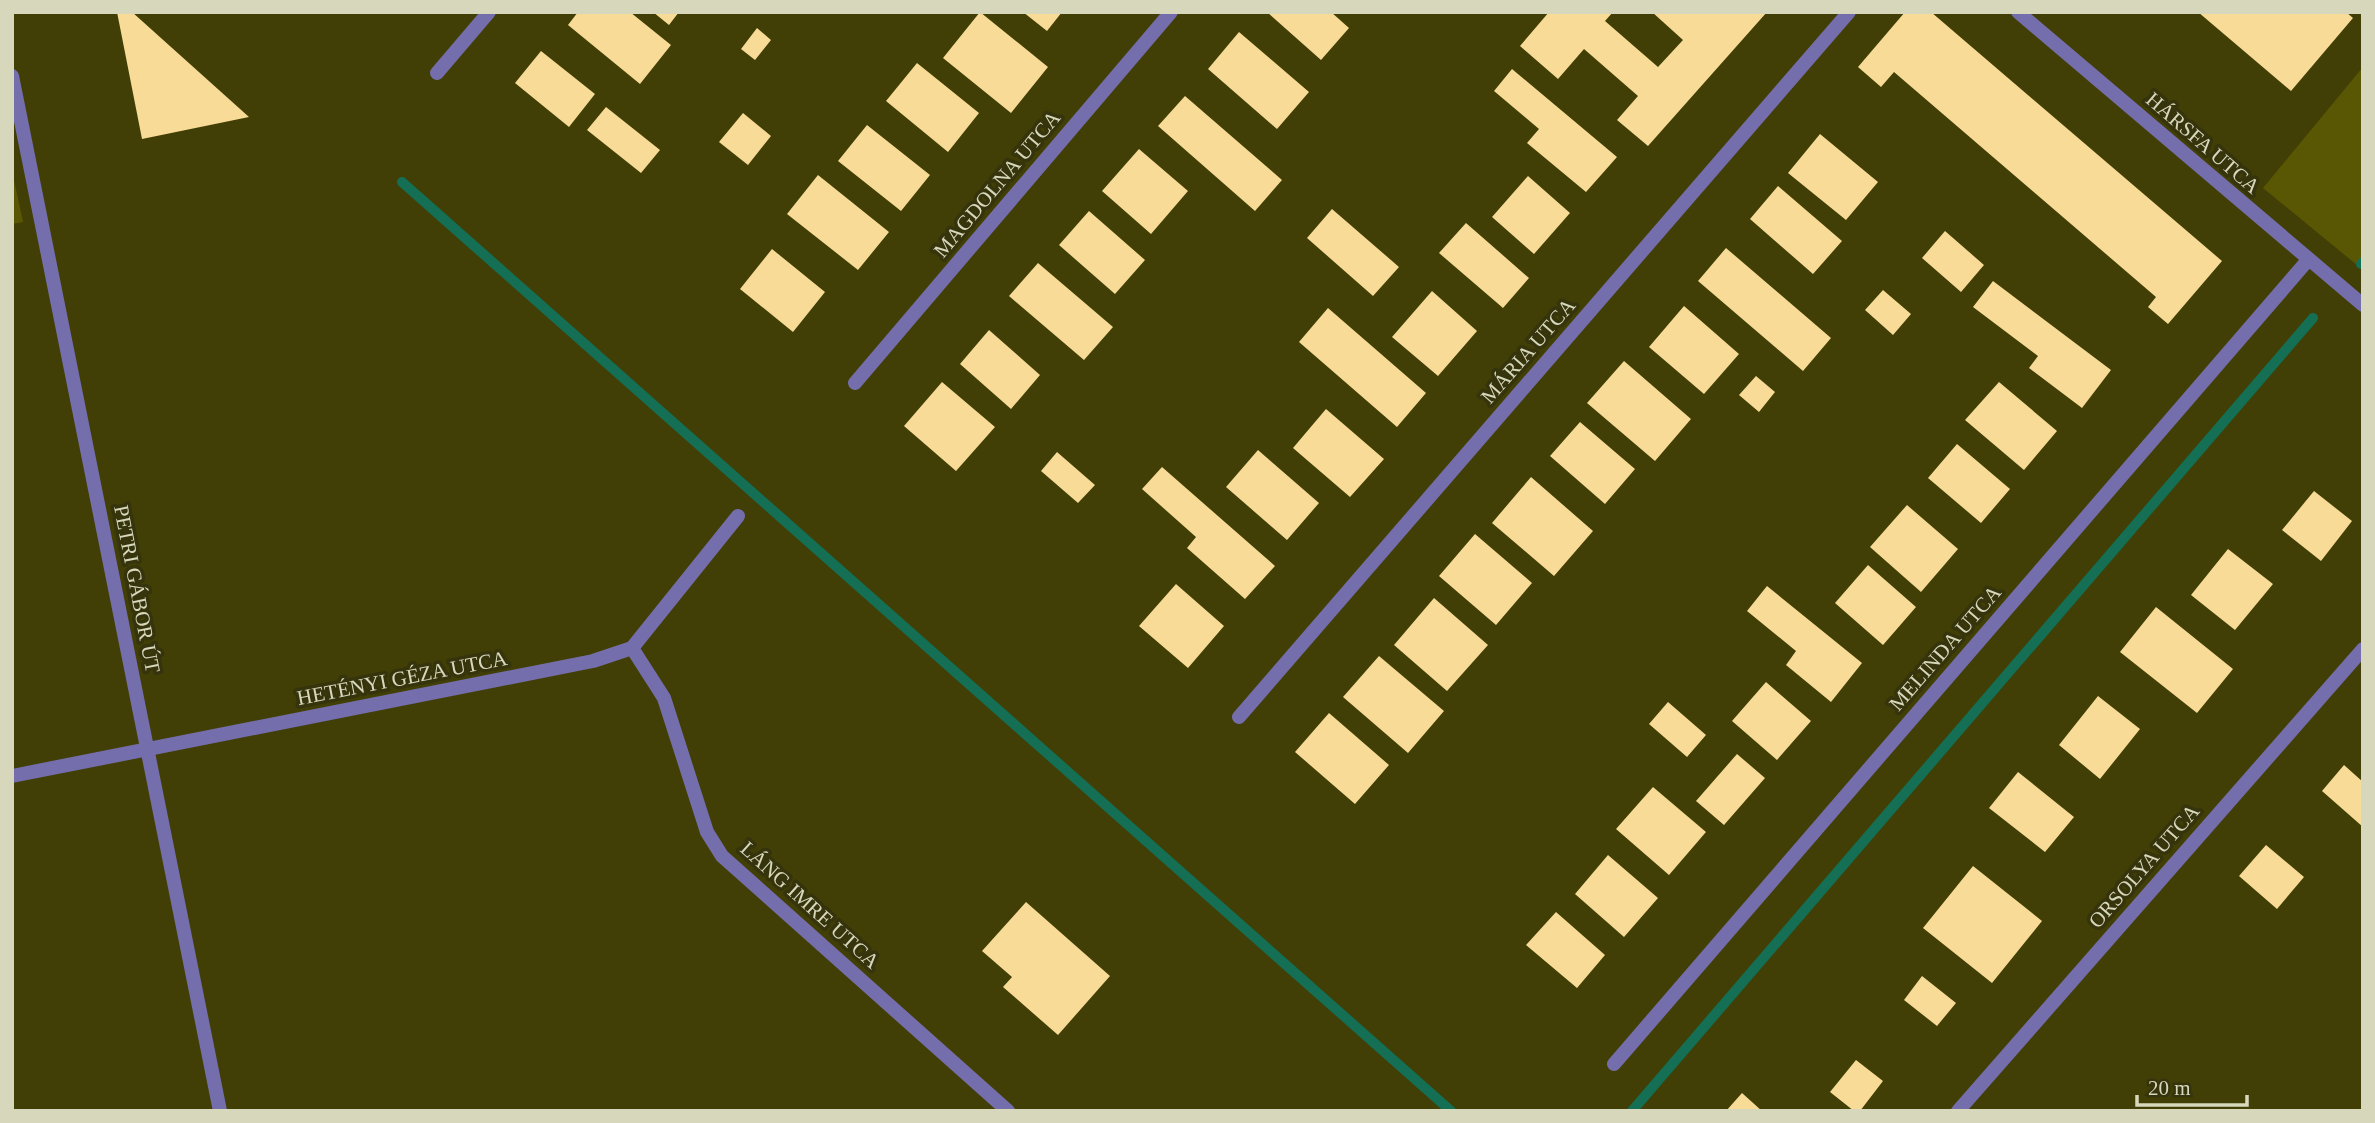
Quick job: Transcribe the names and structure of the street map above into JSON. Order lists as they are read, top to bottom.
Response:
{
  "streets": {
    "street": [
      "HÁRSFA UTCA",
      "MAGDOLNA UTCA",
      "MÁRIA UTCA",
      "PETRI GÁBOR ÚT",
      "MELINDA UTCA",
      "HETÉNYI GÉZA UTCA",
      "ORSOLYA UTCA",
      "LÁNG IMRE UTCA"
    ]
  },
  "crossings": [
    ["HÁRSFA UTCA", "MELINDA UTCA"],
    ["PETRI GÁBOR ÚT", "HETÉNYI GÉZA UTCA"],
    ["HETÉNYI GÉZA UTCA", "LÁNG IMRE UTCA"]
  ],
  "scale_bar": "20 m"
}
